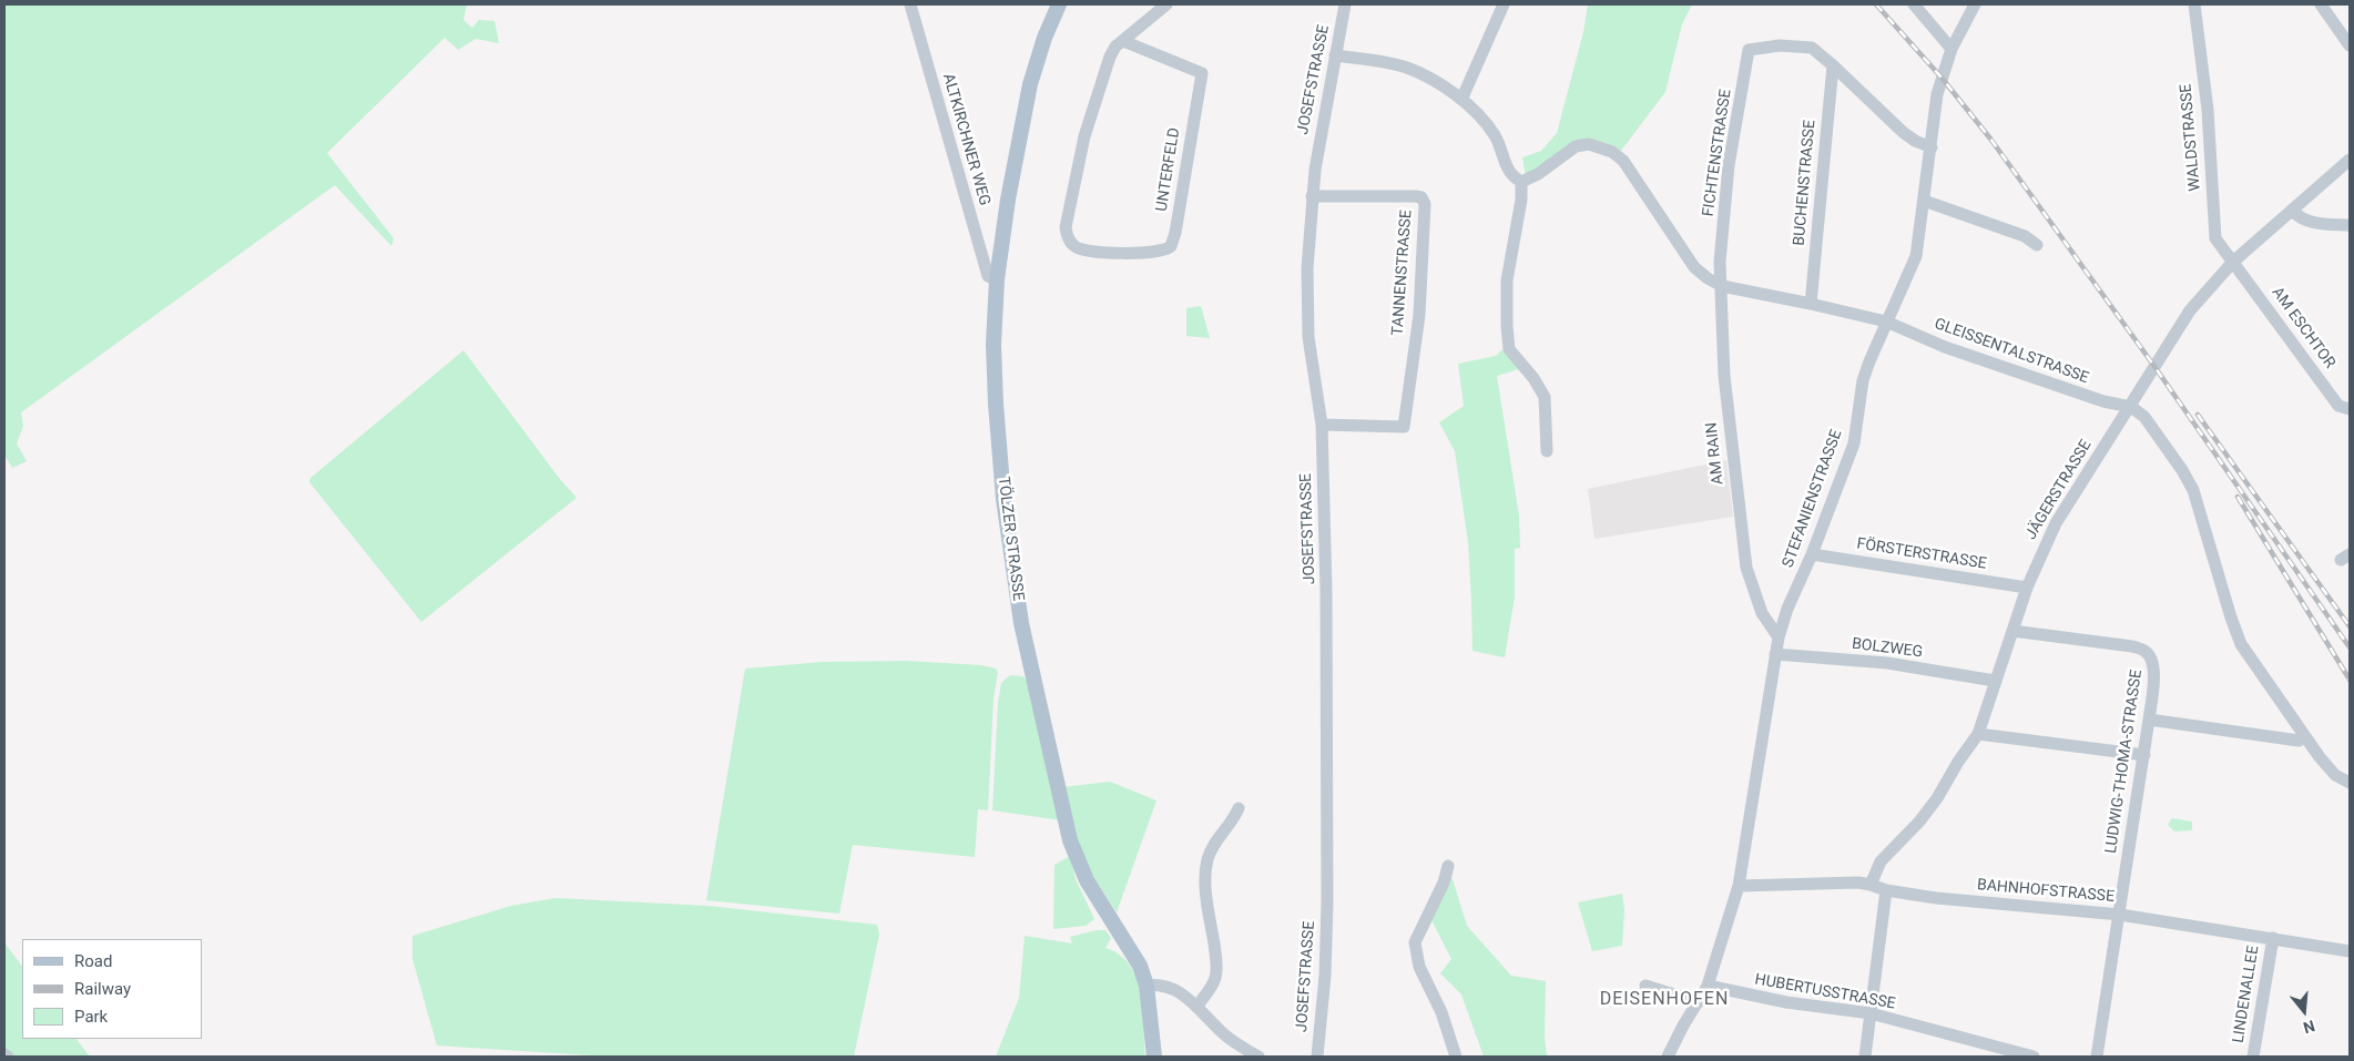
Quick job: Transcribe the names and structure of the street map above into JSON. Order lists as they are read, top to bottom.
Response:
{
  "streets": {
    "main road": ["TÖLZER STRASSE"],
    "street": [
      "JOSEFSTRASSE",
      "WALDSTRASSE",
      "ALTKIRCHNER WEG",
      "FICHTENSTRASSE",
      "UNTERFELD",
      "BUCHENSTRASSE",
      "TANNENSTRASSE",
      "AM ESCHTOR",
      "GLEISSENTALSTRASSE",
      "AM RAIN",
      "JÄGERSTRASSE",
      "STEFANIENSTRASSE",
      "FÖRSTERSTRASSE",
      "BOLZWEG",
      "LUDWIG-THOMA-STRASSE",
      "BAHNHOFSTRASSE",
      "HUBERTUSSTRASSE",
      "LINDENALLEE"
    ]
  },
  "crossings": [
    ["JOSEFSTRASSE", "TANNENSTRASSE"],
    ["WALDSTRASSE", "AM ESCHTOR"],
    ["WALDSTRASSE", "JÄGERSTRASSE"],
    ["ALTKIRCHNER WEG", "TÖLZER STRASSE"],
    ["FICHTENSTRASSE", "BUCHENSTRASSE"],
    ["FICHTENSTRASSE", "GLEISSENTALSTRASSE"],
    ["FICHTENSTRASSE", "AM RAIN"],
    ["BUCHENSTRASSE", "GLEISSENTALSTRASSE"],
    ["AM ESCHTOR", "JÄGERSTRASSE"],
    ["GLEISSENTALSTRASSE", "AM RAIN"],
    ["GLEISSENTALSTRASSE", "JÄGERSTRASSE"],
    ["GLEISSENTALSTRASSE", "STEFANIENSTRASSE"],
    ["AM RAIN", "STEFANIENSTRASSE"],
    ["JÄGERSTRASSE", "FÖRSTERSTRASSE"],
    ["JÄGERSTRASSE", "BOLZWEG"],
    ["JÄGERSTRASSE", "LUDWIG-THOMA-STRASSE"],
    ["JÄGERSTRASSE", "BAHNHOFSTRASSE"],
    ["STEFANIENSTRASSE", "FÖRSTERSTRASSE"],
    ["STEFANIENSTRASSE", "BOLZWEG"],
    ["STEFANIENSTRASSE", "BAHNHOFSTRASSE"],
    ["STEFANIENSTRASSE", "HUBERTUSSTRASSE"],
    ["LUDWIG-THOMA-STRASSE", "BAHNHOFSTRASSE"],
    ["BAHNHOFSTRASSE", "LINDENALLEE"]
  ],
  "districts": ["DEISENHOFEN"],
  "legend": ["Road", "Railway", "Park"],
  "north": "bottom"
}
